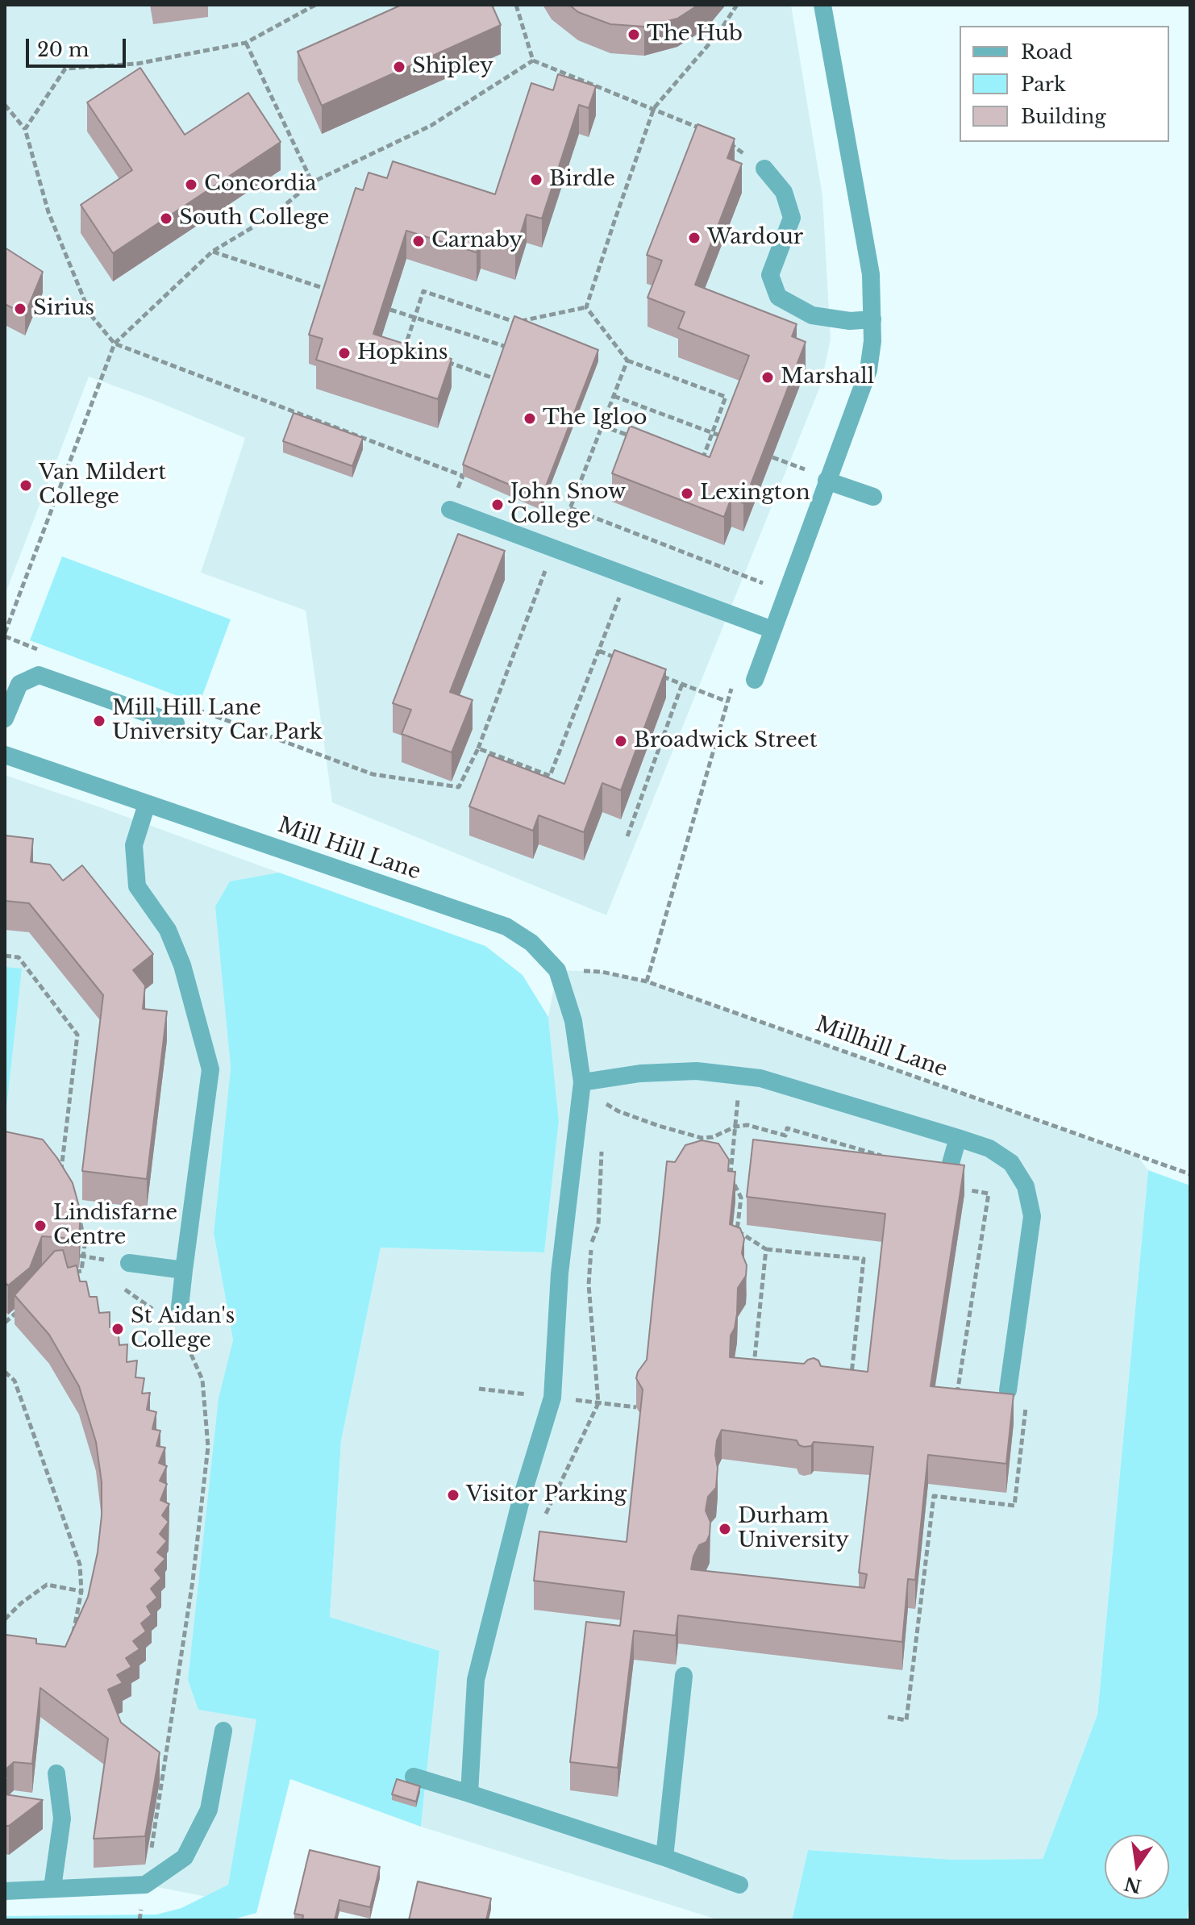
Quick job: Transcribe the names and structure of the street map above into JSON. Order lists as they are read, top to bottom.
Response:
{
  "streets": {
    "street": ["Mill Hill Lane"],
    "path": ["Millhill Lane"]
  },
  "crossings": [
    ["Mill Hill Lane", "Millhill Lane"]
  ],
  "places": [
    "The Hub",
    "Shipley",
    "Birdle",
    "Concordia",
    "South College",
    "Wardour",
    "Carnaby",
    "Sirius",
    "Hopkins",
    "Marshall",
    "The Igloo",
    "Van Mildert College",
    "Lexington",
    "John Snow College",
    "Mill Hill Lane University Car Park",
    "Broadwick Street",
    "Lindisfarne Centre",
    "St Aidan's College",
    "Visitor Parking",
    "Durham University"
  ],
  "legend": ["Road", "Park", "Building"],
  "scale_bar": "20 m",
  "north": "bottom"
}
